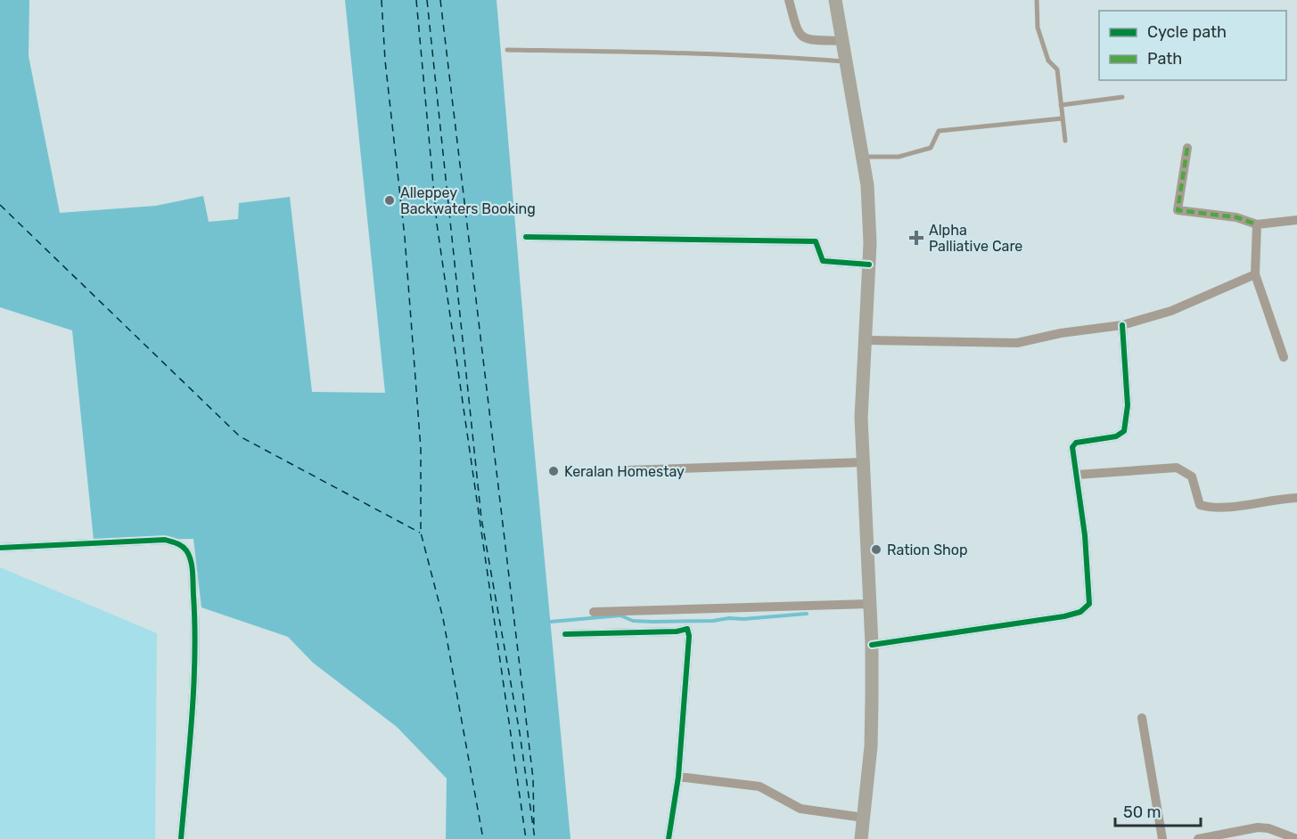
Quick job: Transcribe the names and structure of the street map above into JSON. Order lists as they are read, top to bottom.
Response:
{
  "places": {
    "other": ["Alleppey Backwaters Booking", "Keralan Homestay", "Ration Shop"],
    "health": ["Alpha Palliative Care"]
  },
  "legend": ["Cycle path", "Path"],
  "scale_bar": "50 m"
}
